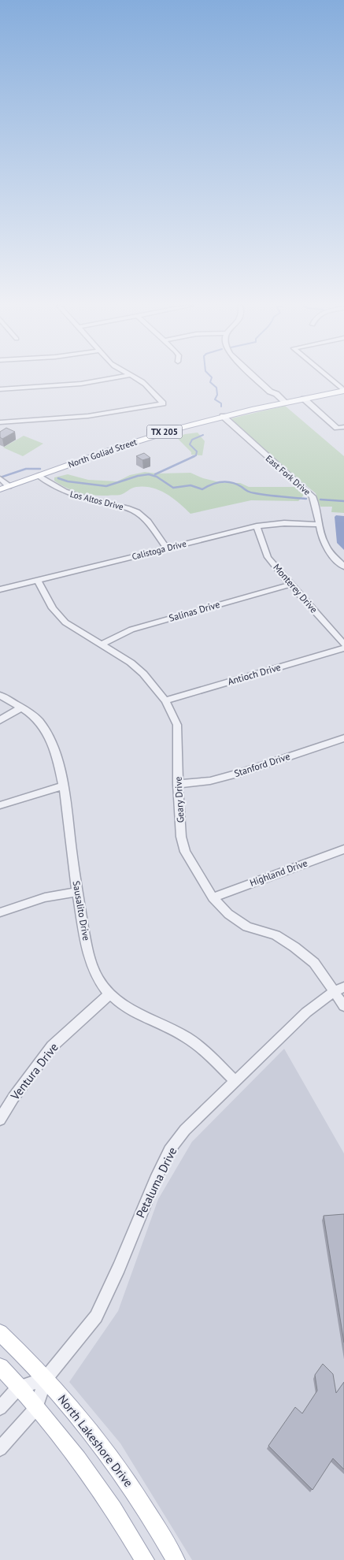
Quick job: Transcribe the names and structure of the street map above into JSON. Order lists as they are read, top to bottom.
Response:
{
  "streets": {
    "main road": ["TX 205", "North Goliad Street", "North Lakeshore Drive"],
    "street": [
      "East Fork Drive",
      "Los Altos Drive",
      "Calistoga Drive",
      "Monterey Drive",
      "Salinas Drive",
      "Antioch Drive",
      "Stanford Drive",
      "Geary Drive",
      "Highland Drive",
      "Sausalito Drive",
      "Ventura Drive",
      "Petaluma Drive"
    ]
  },
  "crossings": [
    ["North Goliad Street", "East Fork Drive"],
    ["North Goliad Street", "Los Altos Drive"],
    ["East Fork Drive", "Calistoga Drive"],
    ["Los Altos Drive", "Calistoga Drive"],
    ["Calistoga Drive", "Monterey Drive"],
    ["Calistoga Drive", "Geary Drive"],
    ["Monterey Drive", "Salinas Drive"],
    ["Salinas Drive", "Geary Drive"],
    ["Antioch Drive", "Geary Drive"],
    ["Stanford Drive", "Geary Drive"],
    ["Geary Drive", "Highland Drive"],
    ["Geary Drive", "Petaluma Drive"],
    ["Sausalito Drive", "Ventura Drive"],
    ["Sausalito Drive", "Petaluma Drive"],
    ["Petaluma Drive", "North Lakeshore Drive"]
  ]
}
